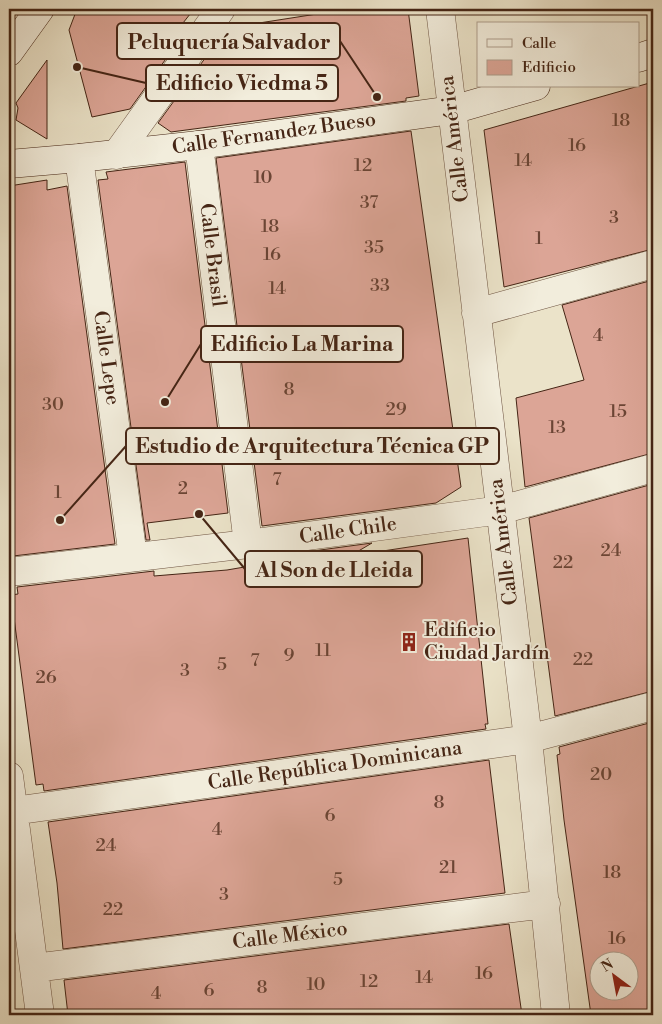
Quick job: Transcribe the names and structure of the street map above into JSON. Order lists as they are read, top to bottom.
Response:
{
  "streets": {
    "street": [
      "Calle Fernandez Bueso",
      "Calle América",
      "Calle Brasil",
      "Calle Lepe",
      "Calle Chile",
      "Calle República Dominicana",
      "Calle México"
    ]
  },
  "crossings": [
    ["Calle Fernandez Bueso", "Calle América"],
    ["Calle Fernandez Bueso", "Calle Brasil"],
    ["Calle Fernandez Bueso", "Calle Lepe"],
    ["Calle América", "Calle Chile"],
    ["Calle América", "Calle República Dominicana"],
    ["Calle América", "Calle México"],
    ["Calle Brasil", "Calle Chile"],
    ["Calle Lepe", "Calle Chile"]
  ],
  "places": {
    "other": [
      "Edificio Viedma 5",
      "Peluquería Salvador",
      "Edificio La Marina",
      "Al Son de Lleida",
      "Estudio de Arquitectura Técnica GP"
    ],
    "building": ["Edificio Ciudad Jardín"]
  },
  "house_numbers": [
    "18",
    "16",
    "14",
    "12",
    "10",
    "37",
    "3",
    "18",
    "1",
    "35",
    "16",
    "33",
    "14",
    "4",
    "8",
    "30",
    "29",
    "15",
    "13",
    "7",
    "2",
    "1",
    "24",
    "22",
    "11",
    "9",
    "22",
    "7",
    "5",
    "3",
    "26",
    "20",
    "8",
    "6",
    "4",
    "24",
    "21",
    "18",
    "5",
    "3",
    "22",
    "16",
    "16",
    "14",
    "12",
    "10",
    "8",
    "6",
    "4"
  ],
  "legend": ["Calle", "Edificio"],
  "north": "top left"
}
